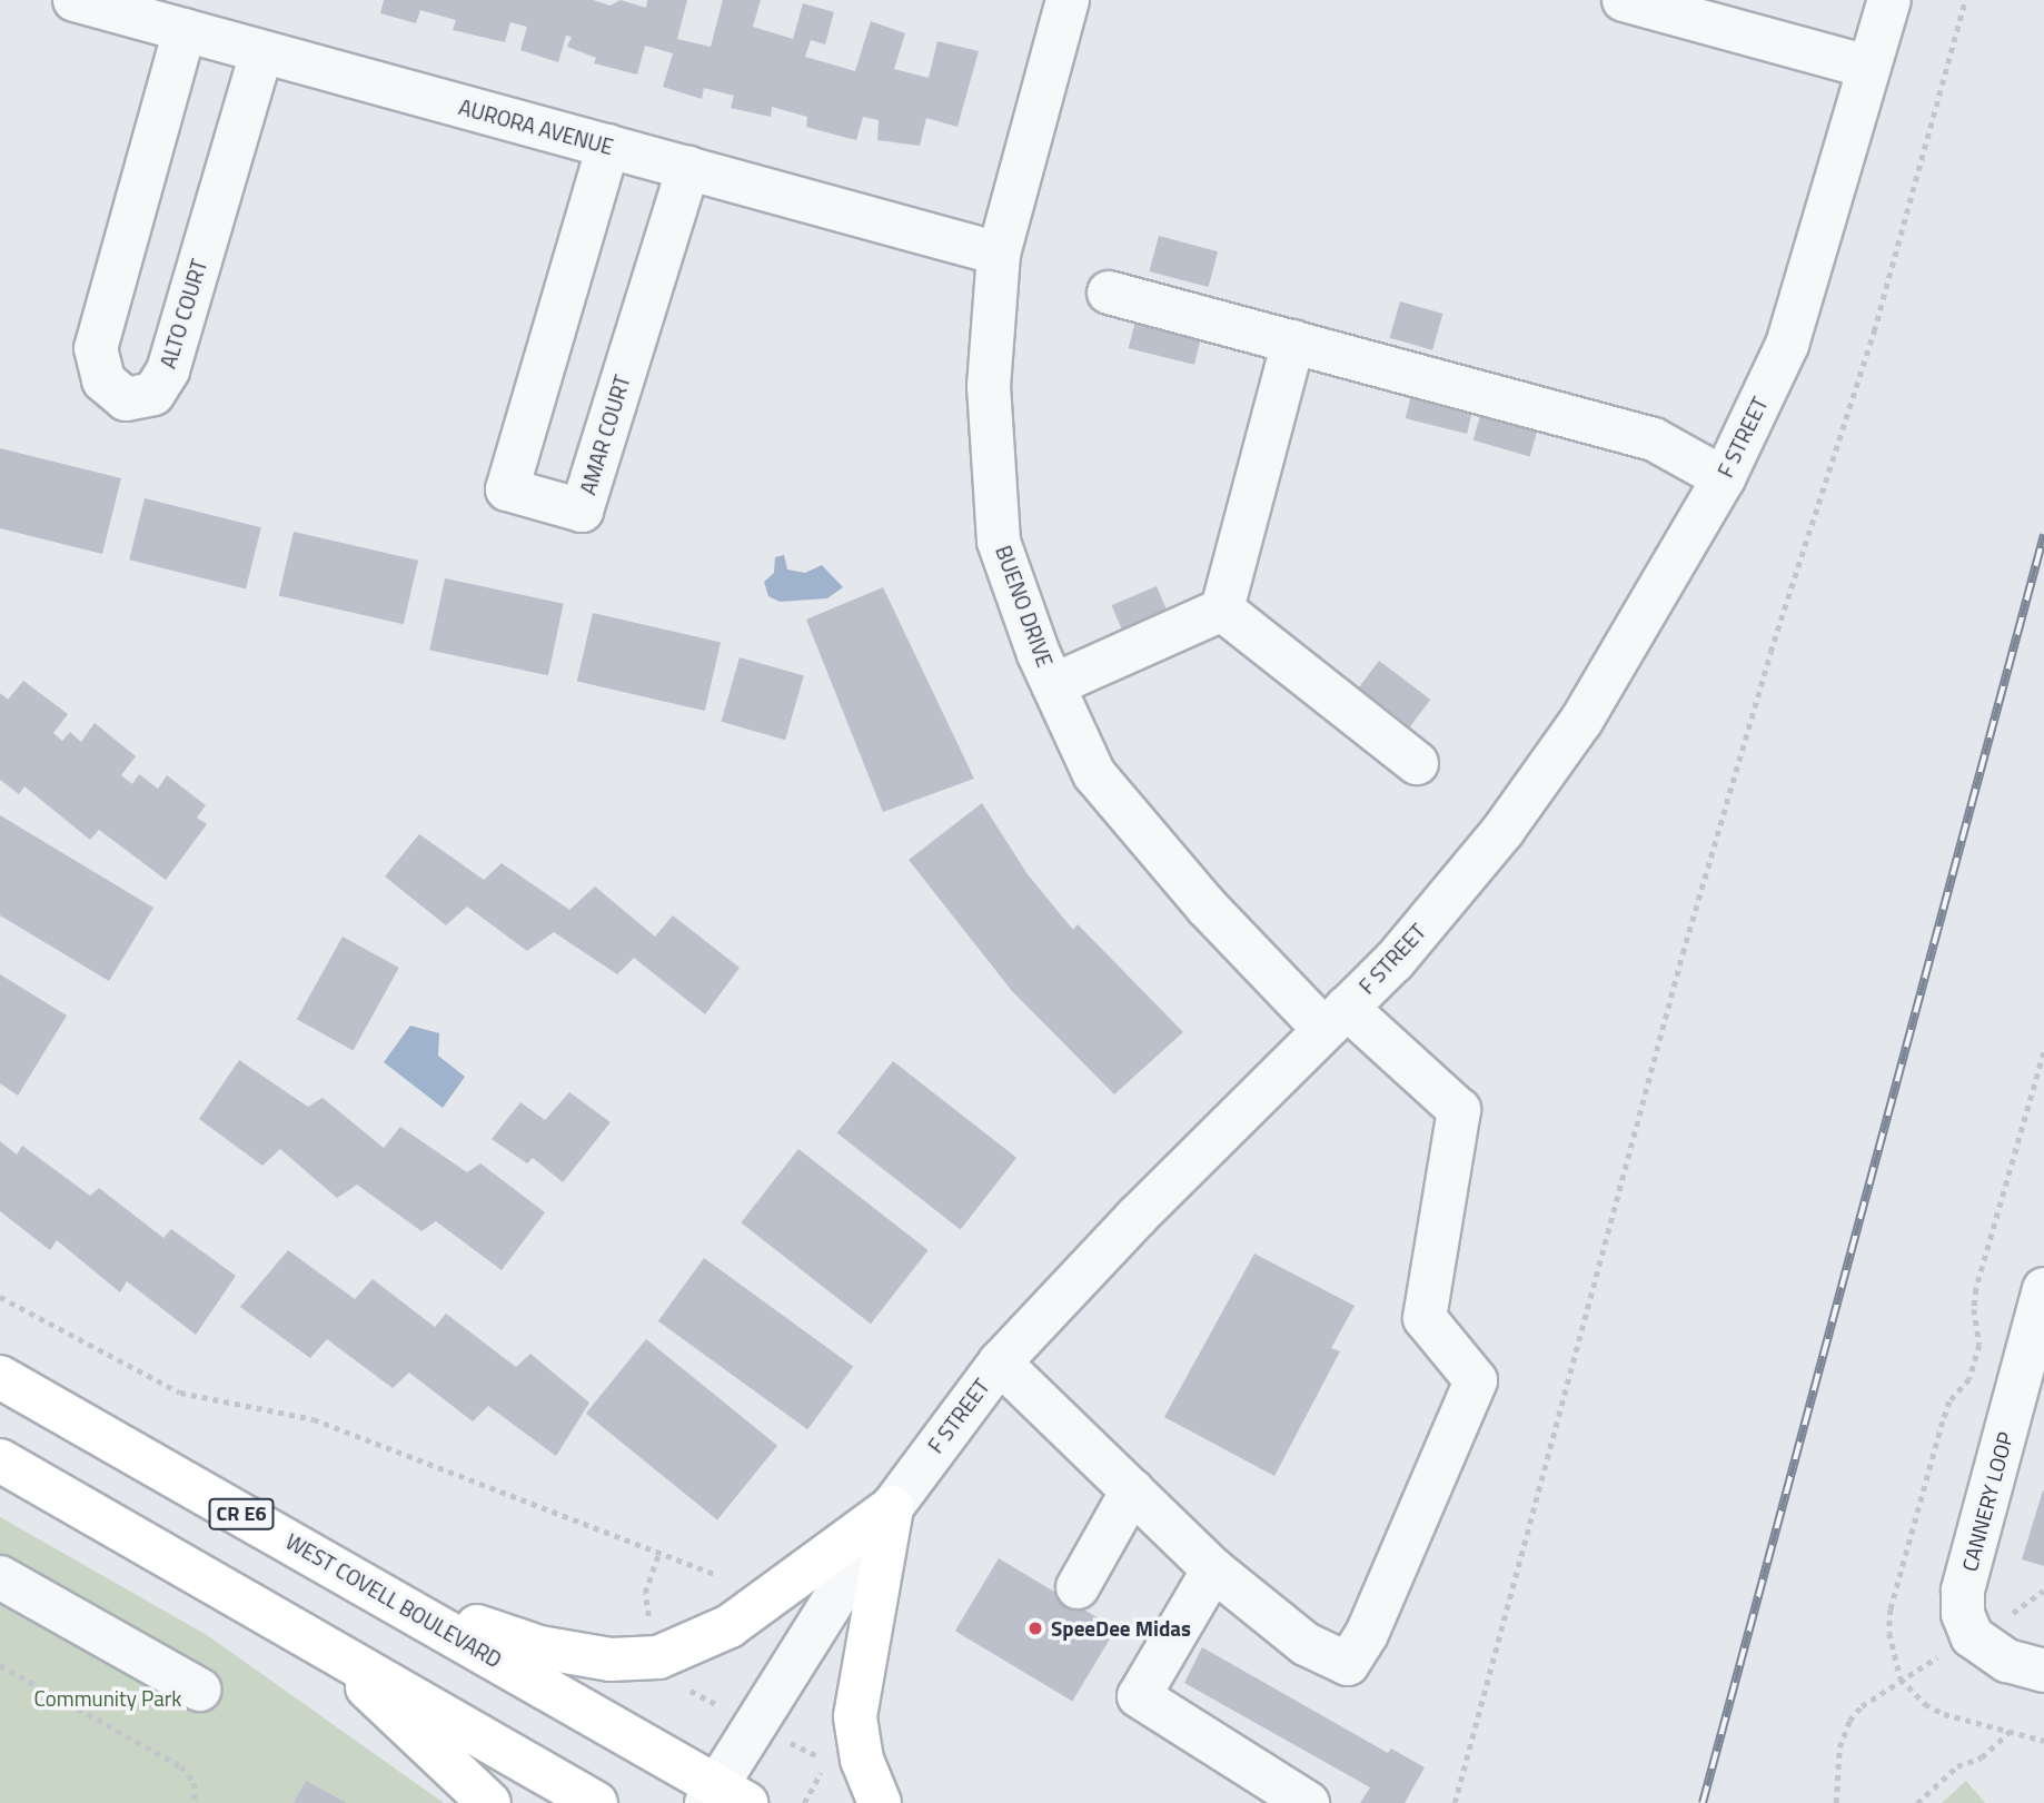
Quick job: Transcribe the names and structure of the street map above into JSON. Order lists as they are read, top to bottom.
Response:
{
  "streets": {
    "main road": ["CR E6", "WEST COVELL BOULEVARD"],
    "street": [
      "AURORA AVENUE",
      "ALTO COURT",
      "AMAR COURT",
      "F STREET",
      "BUENO DRIVE",
      "CANNERY LOOP"
    ]
  },
  "crossings": [
    ["AURORA AVENUE", "ALTO COURT"],
    ["AURORA AVENUE", "AMAR COURT"],
    ["AURORA AVENUE", "BUENO DRIVE"],
    ["F STREET", "BUENO DRIVE"],
    ["F STREET", "WEST COVELL BOULEVARD"]
  ],
  "parks": ["Community Park"],
  "places": ["SpeeDee Midas"]
}
